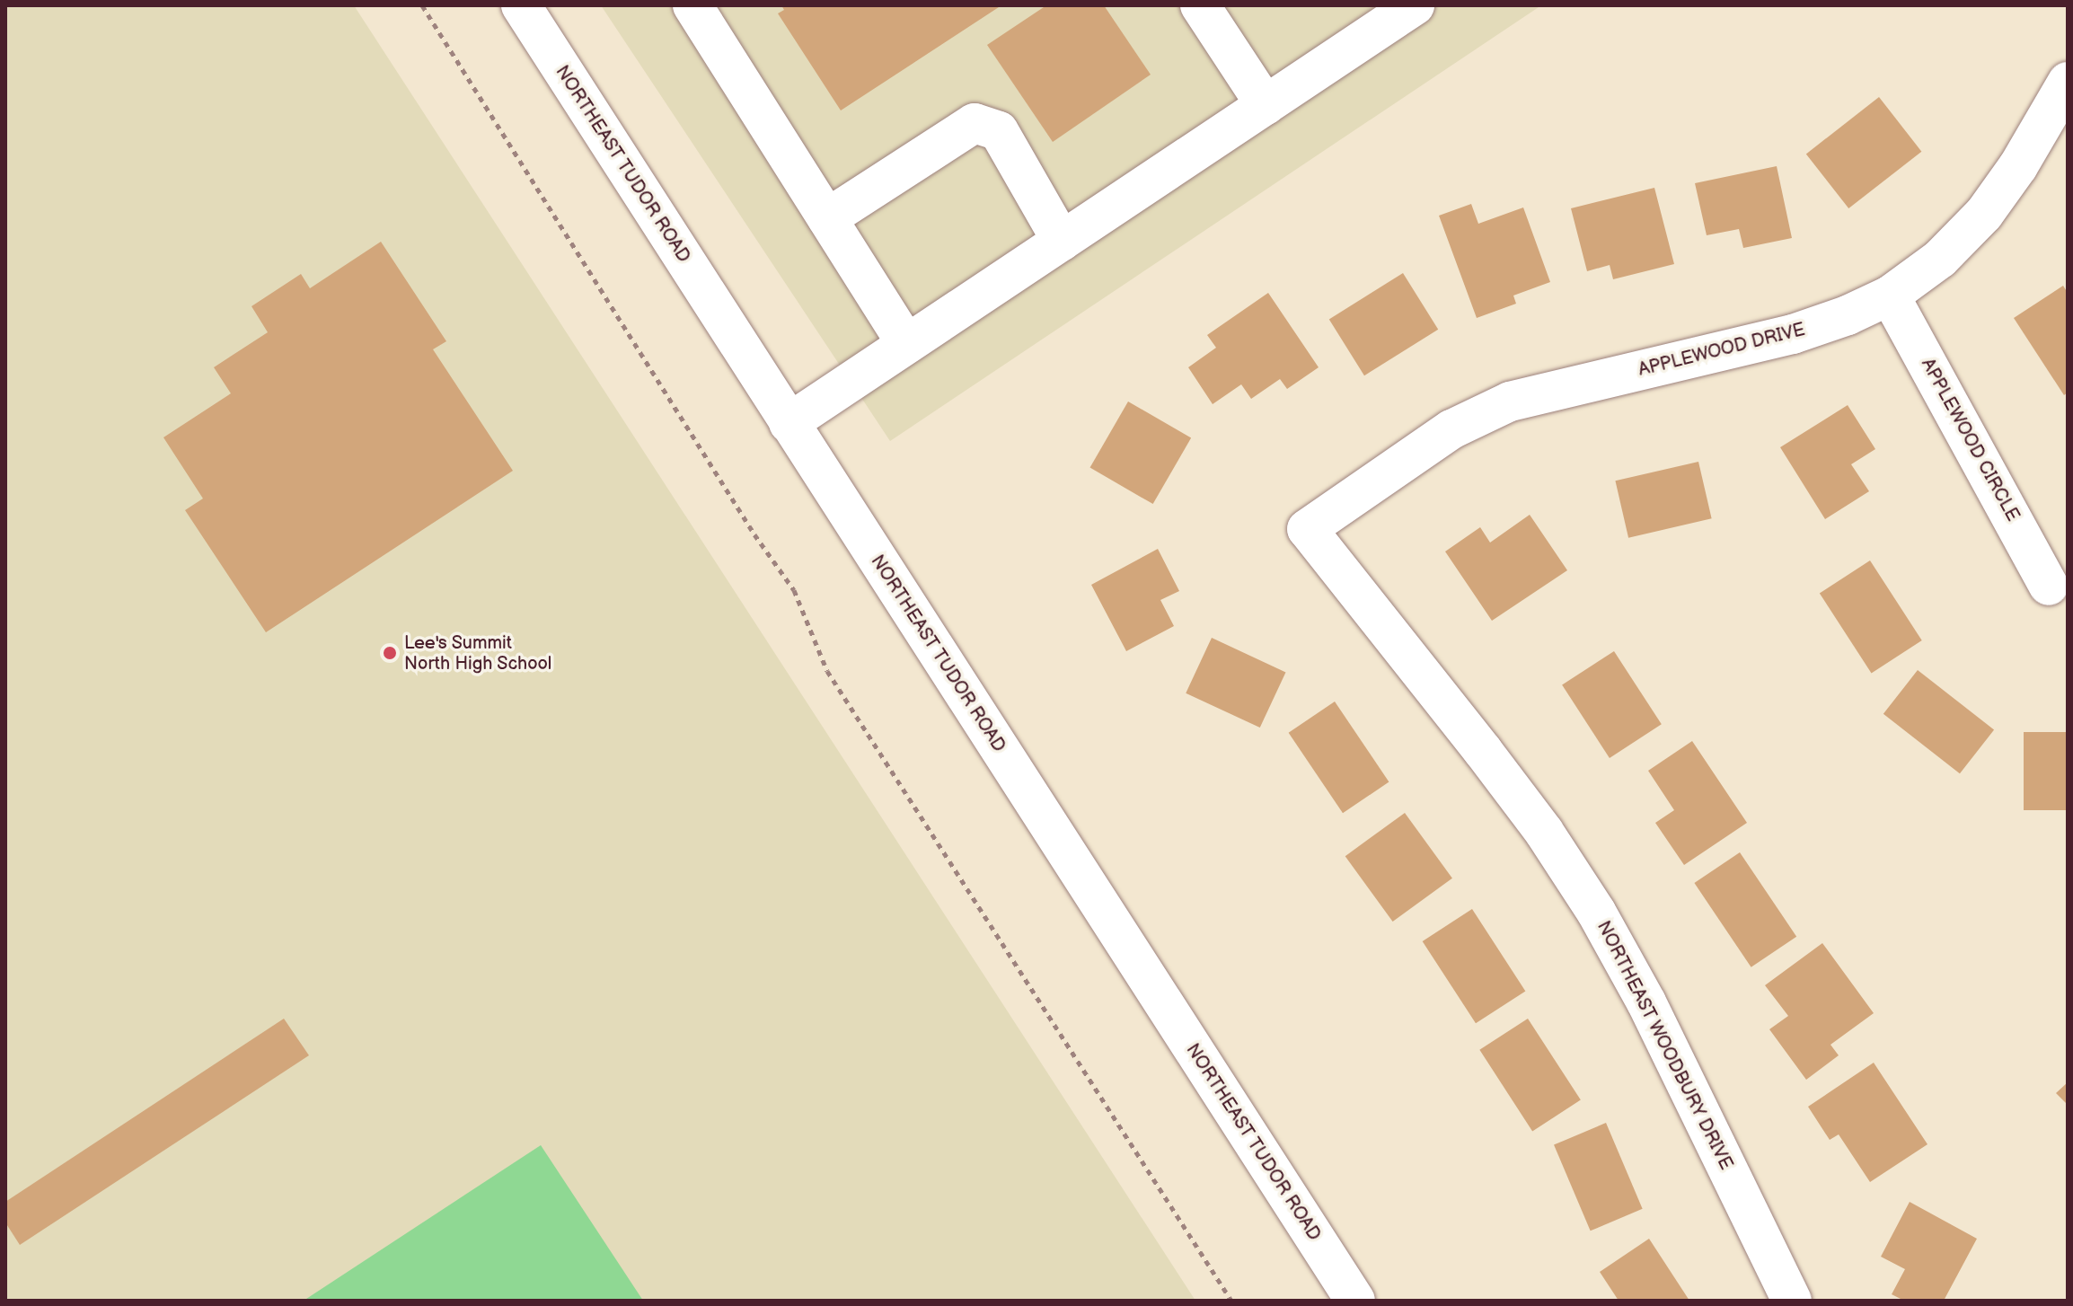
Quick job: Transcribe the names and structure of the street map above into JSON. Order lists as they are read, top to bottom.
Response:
{
  "streets": {
    "street": [
      "NORTHEAST TUDOR ROAD",
      "APPLEWOOD DRIVE",
      "APPLEWOOD CIRCLE",
      "NORTHEAST WOODBURY DRIVE"
    ]
  },
  "crossings": [
    ["APPLEWOOD DRIVE", "APPLEWOOD CIRCLE"],
    ["APPLEWOOD DRIVE", "NORTHEAST WOODBURY DRIVE"]
  ],
  "places": ["Lee's Summit North High School"]
}
